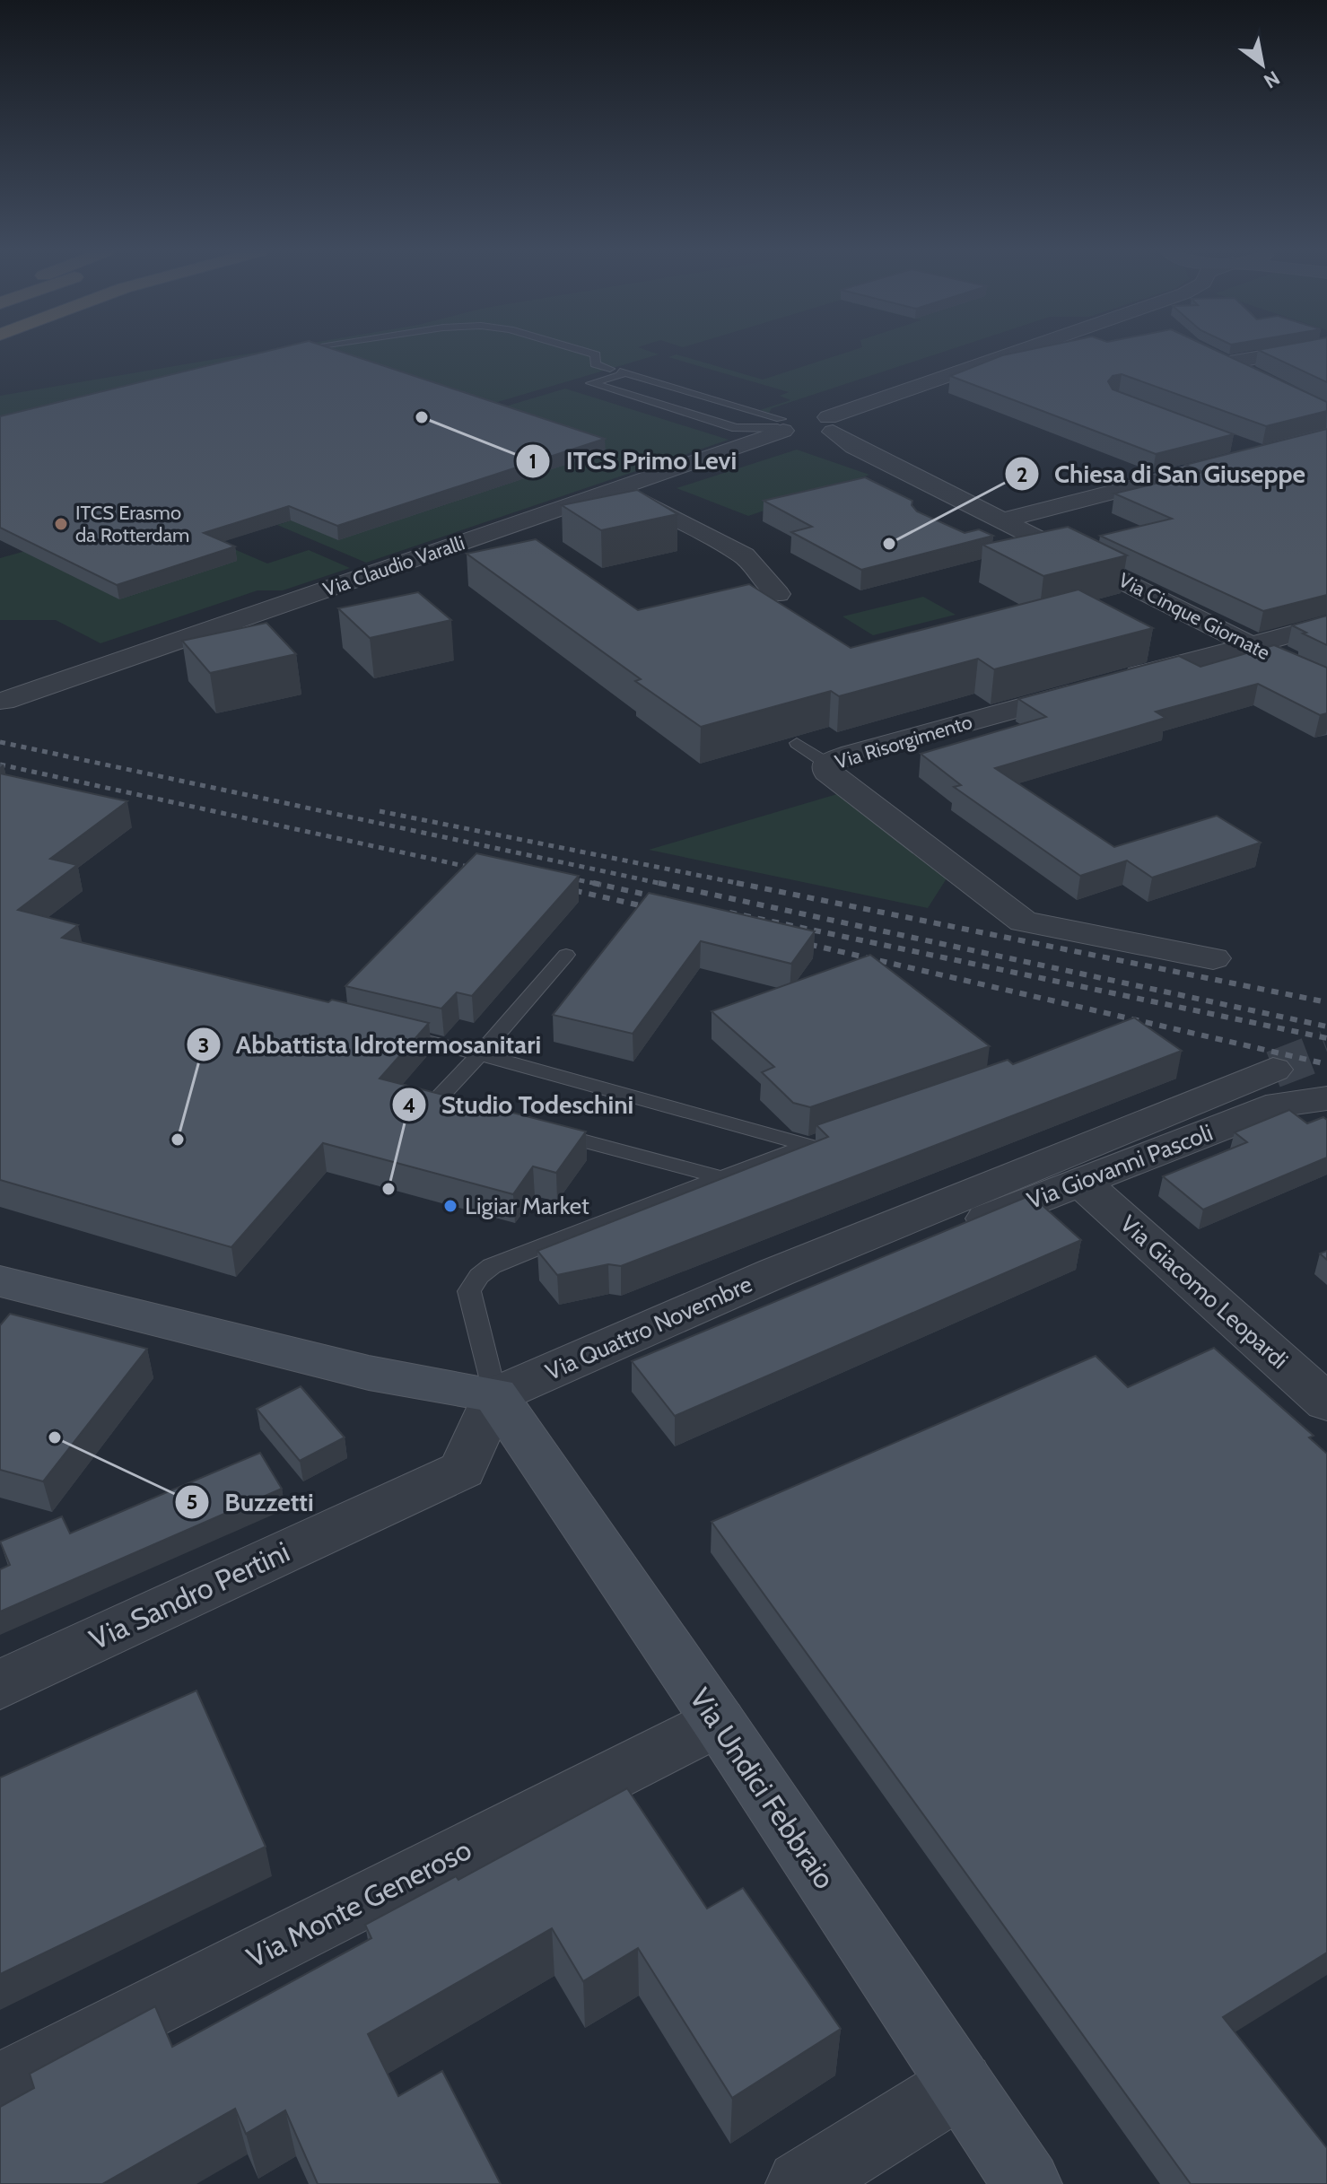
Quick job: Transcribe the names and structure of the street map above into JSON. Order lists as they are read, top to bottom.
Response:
{
  "streets": {
    "street": [
      "Via Claudio Varalli",
      "Via Cinque Giornate",
      "Via Risorgimento",
      "Via Giovanni Pascoli",
      "Via Giacomo Leopardi",
      "Via Quattro Novembre",
      "Via Sandro Pertini",
      "Via Undici Febbraio",
      "Via Monte Generoso"
    ]
  },
  "crossings": [
    ["Via Claudio Varalli", "Via Cinque Giornate"],
    ["Via Cinque Giornate", "Via Risorgimento"],
    ["Via Giovanni Pascoli", "Via Giacomo Leopardi"],
    ["Via Giovanni Pascoli", "Via Quattro Novembre"],
    ["Via Quattro Novembre", "Via Sandro Pertini"],
    ["Via Quattro Novembre", "Via Undici Febbraio"],
    ["Via Sandro Pertini", "Via Undici Febbraio"],
    ["Via Undici Febbraio", "Via Monte Generoso"]
  ],
  "places": [
    "ITCS Primo Levi",
    "ITCS Erasmo da Rotterdam",
    "Chiesa di San Giuseppe",
    "Abbattista Idrotermosanitari",
    "Studio Todeschini",
    "Ligiar Market",
    "Buzzetti"
  ],
  "north": "bottom right"
}
